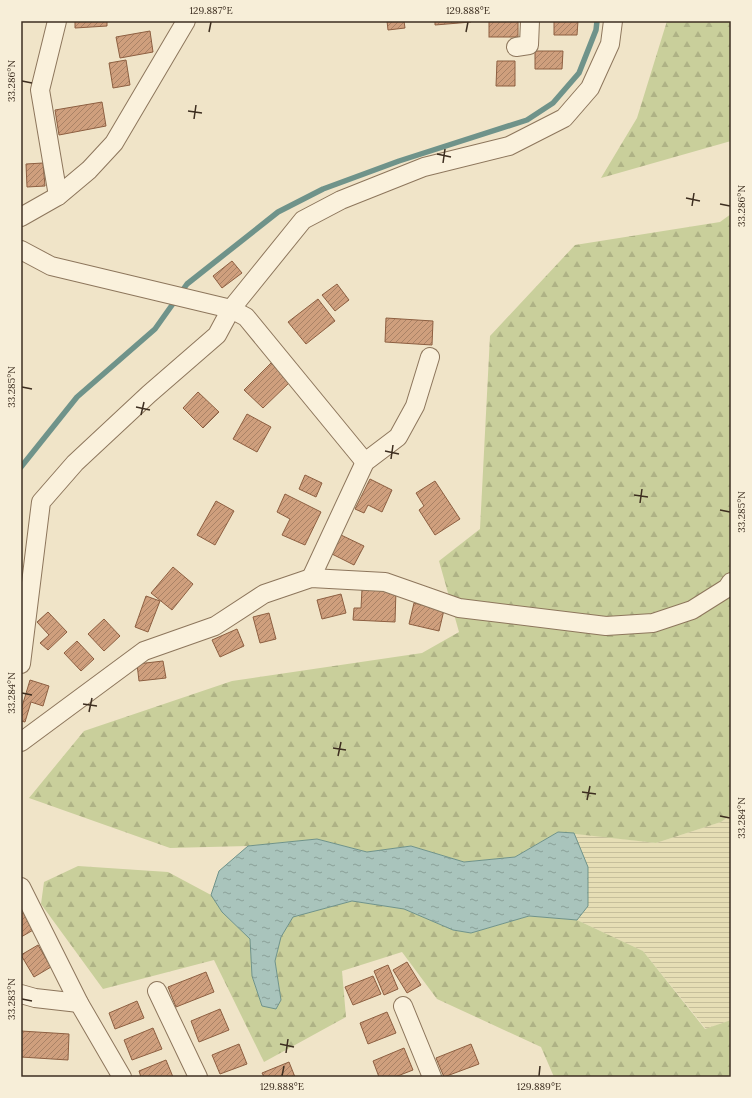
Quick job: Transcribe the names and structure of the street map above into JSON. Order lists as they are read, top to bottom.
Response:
{
  "coordinates": [
    "129.887°E",
    "129.888°E",
    "33.286°N",
    "33.285°N",
    "33.284°N",
    "33.283°N",
    "129.889°E"
  ]
}
